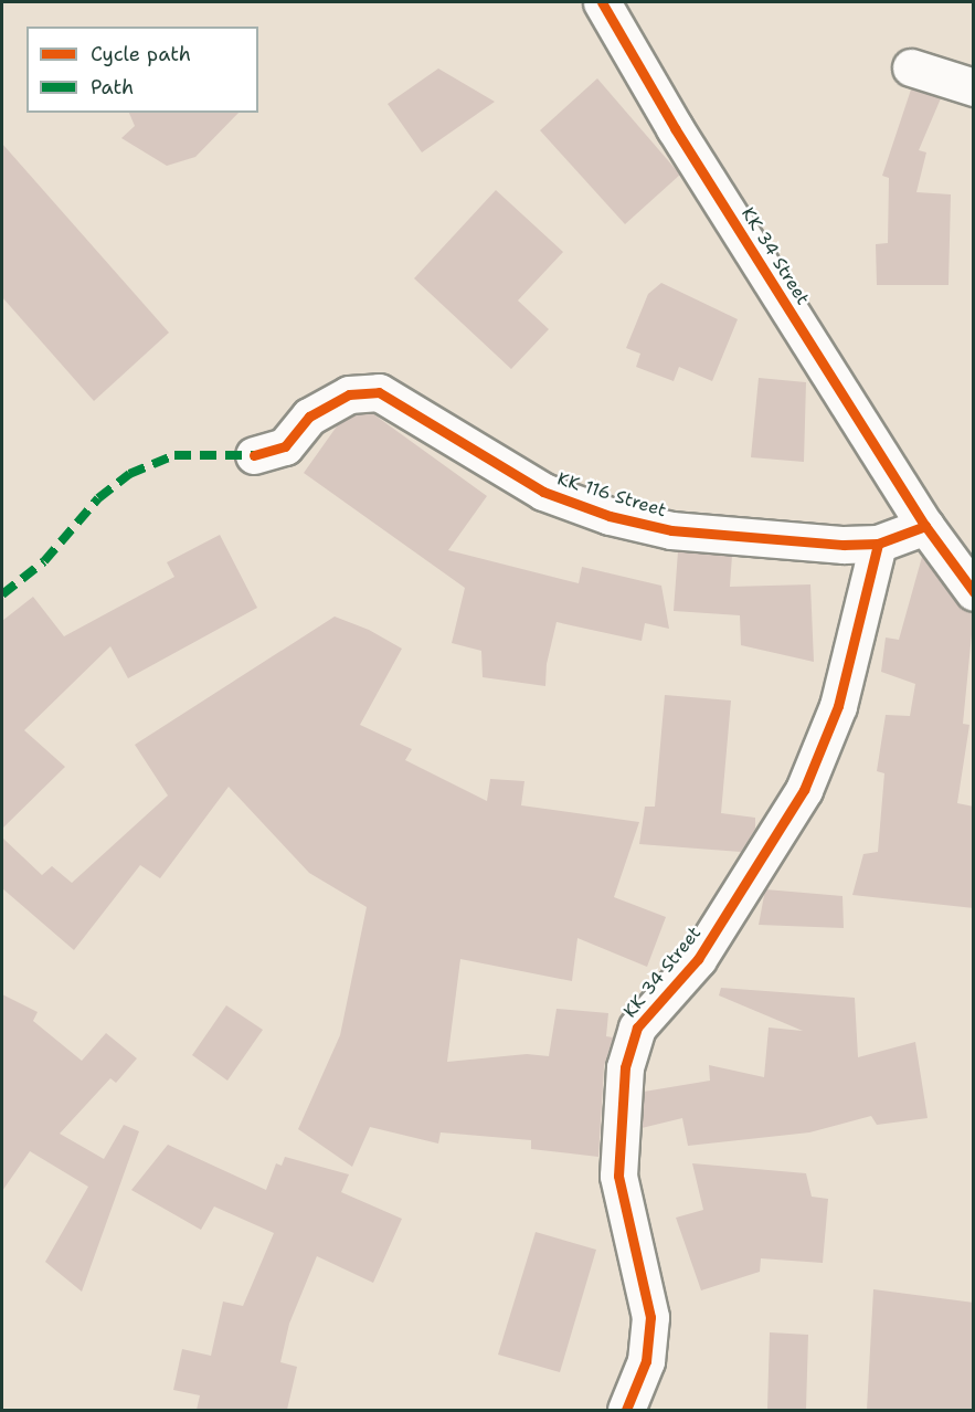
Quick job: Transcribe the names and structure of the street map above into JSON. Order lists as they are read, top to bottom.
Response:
{
  "streets": {
    "street": ["KK 34 Street", "KK 116 Street"]
  },
  "crossings": [
    ["KK 34 Street", "KK 116 Street"]
  ],
  "legend": ["Cycle path", "Path"]
}
